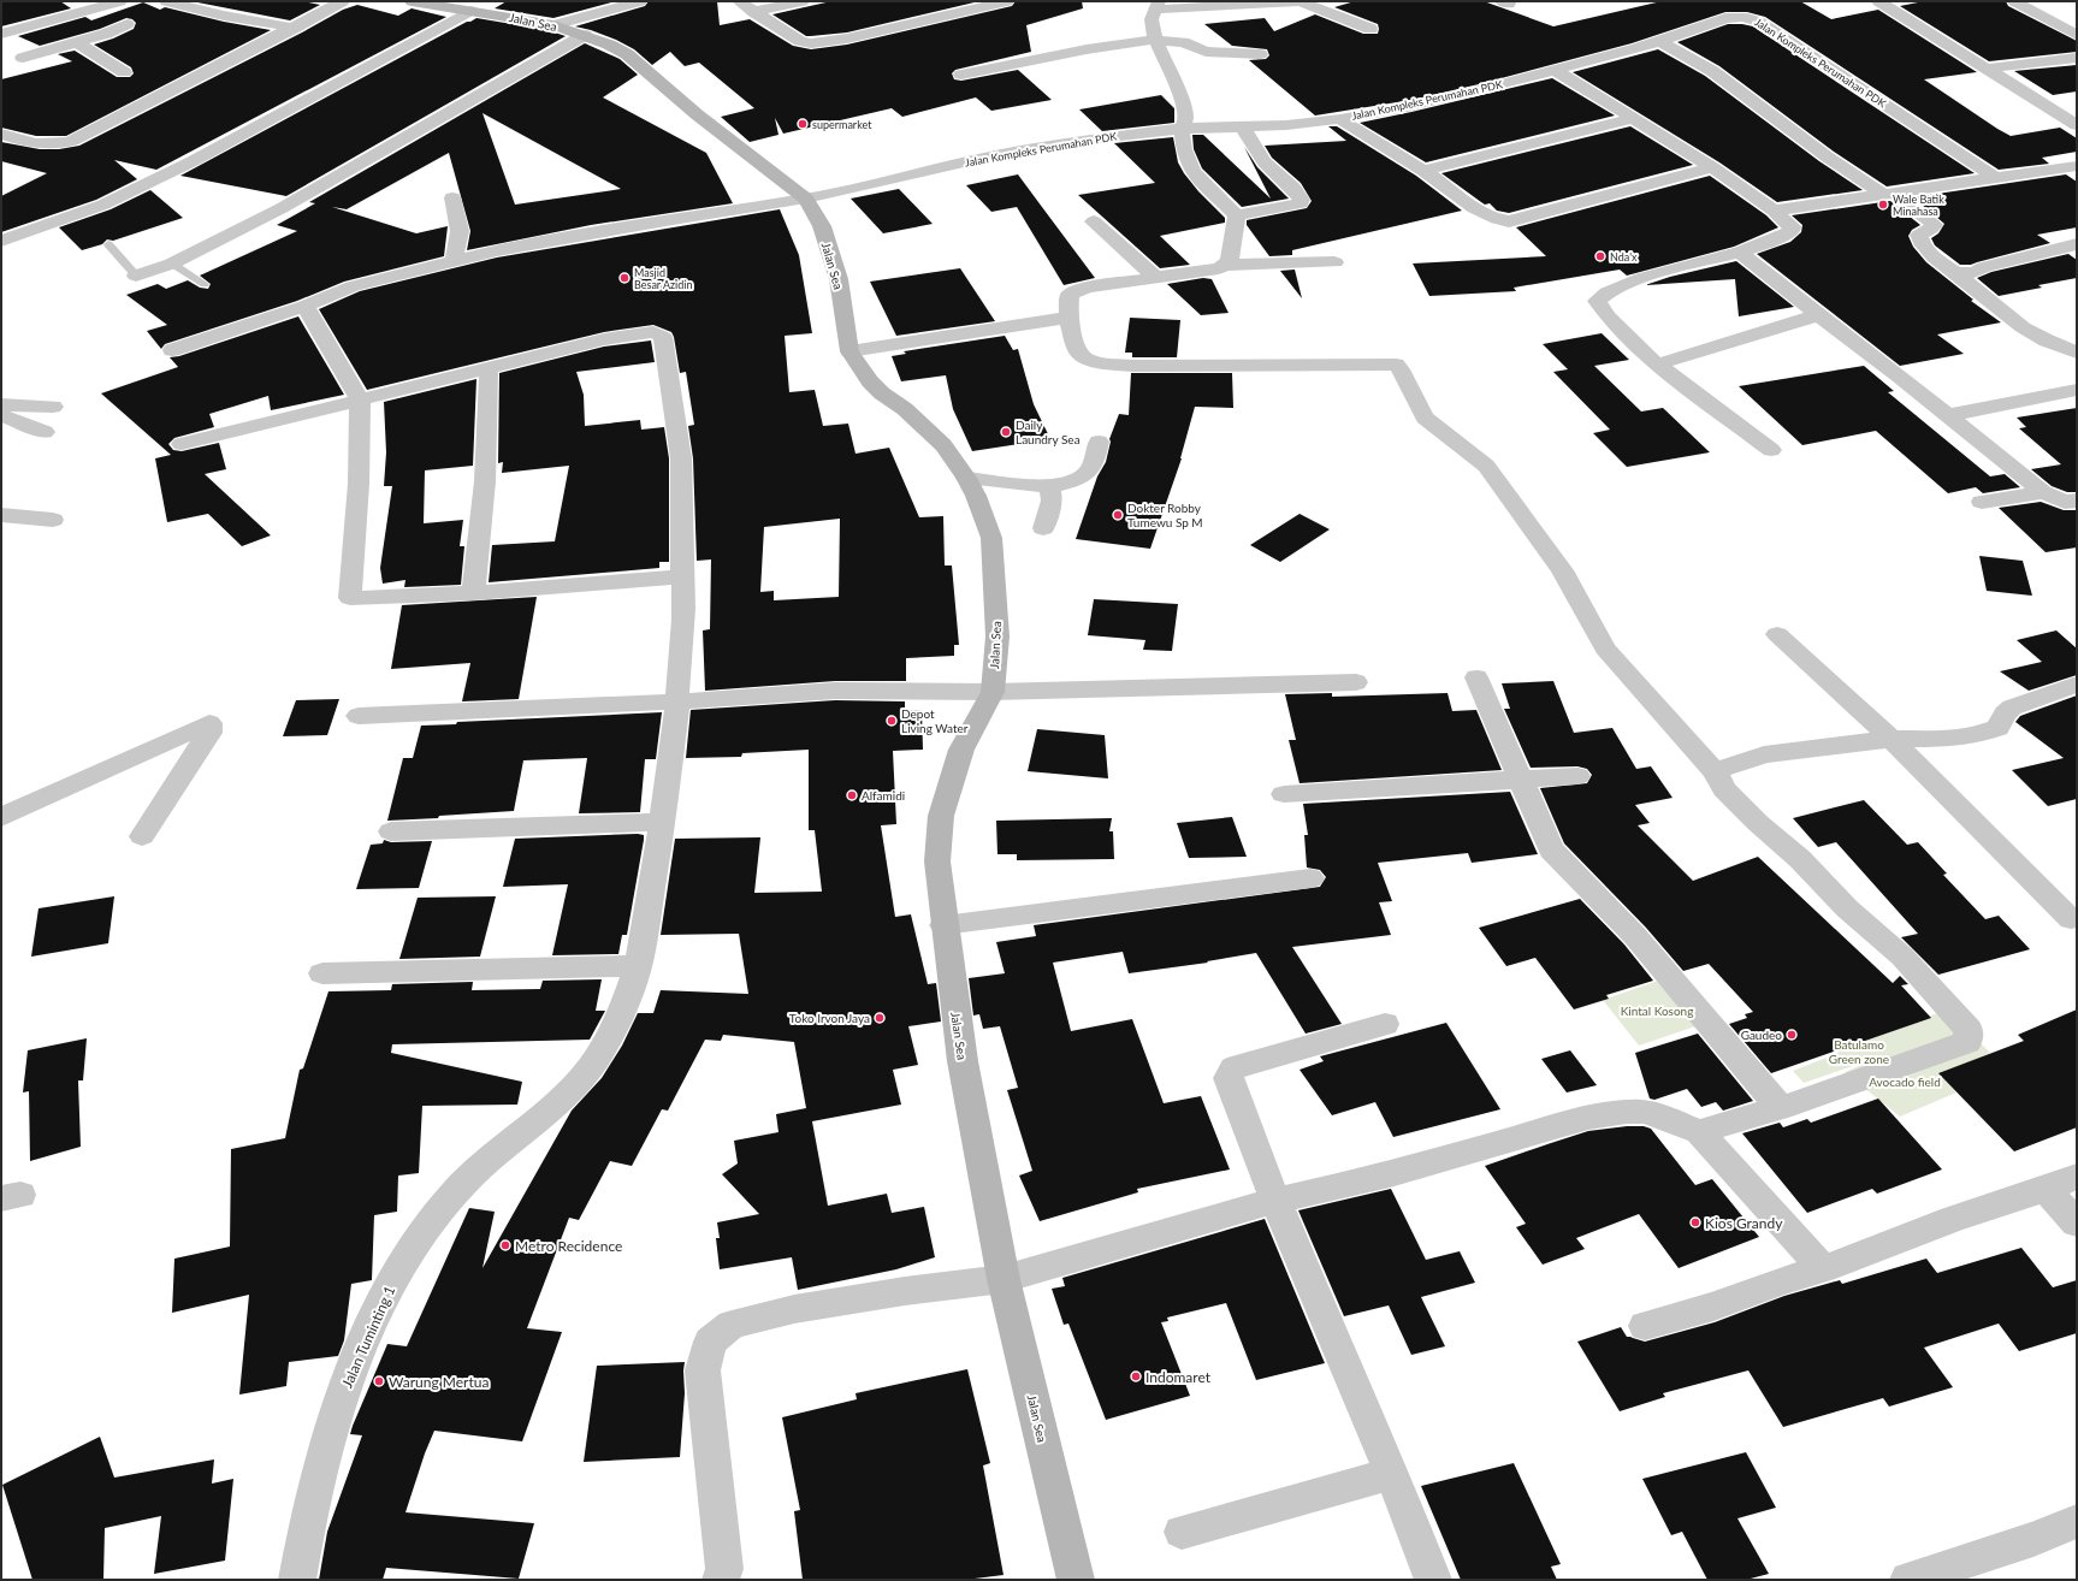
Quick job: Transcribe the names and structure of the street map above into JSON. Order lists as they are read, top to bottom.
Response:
{
  "streets": {
    "main road": ["Jalan Sea"],
    "street": ["Jalan Kompleks Perumahan PDK", "Jalan Tuminting 1"]
  },
  "crossings": [
    ["Jalan Sea", "Jalan Kompleks Perumahan PDK"]
  ],
  "parks": ["Kintal Kosong", "Batulamo Green zone", "Avocado field"],
  "places": [
    "supermarket",
    "Wale Batik Minahasa",
    "Nda'x",
    "Masjid Besar Azidin",
    "Daily Laundry Sea",
    "Dokter Robby Tumewu Sp M",
    "Depot Living Water",
    "Alfamidi",
    "Toko Irvon Jaya",
    "Gaudeo",
    "Kios Grandy",
    "Metro Recidence",
    "Indomaret",
    "Warung Mertua"
  ]
}
